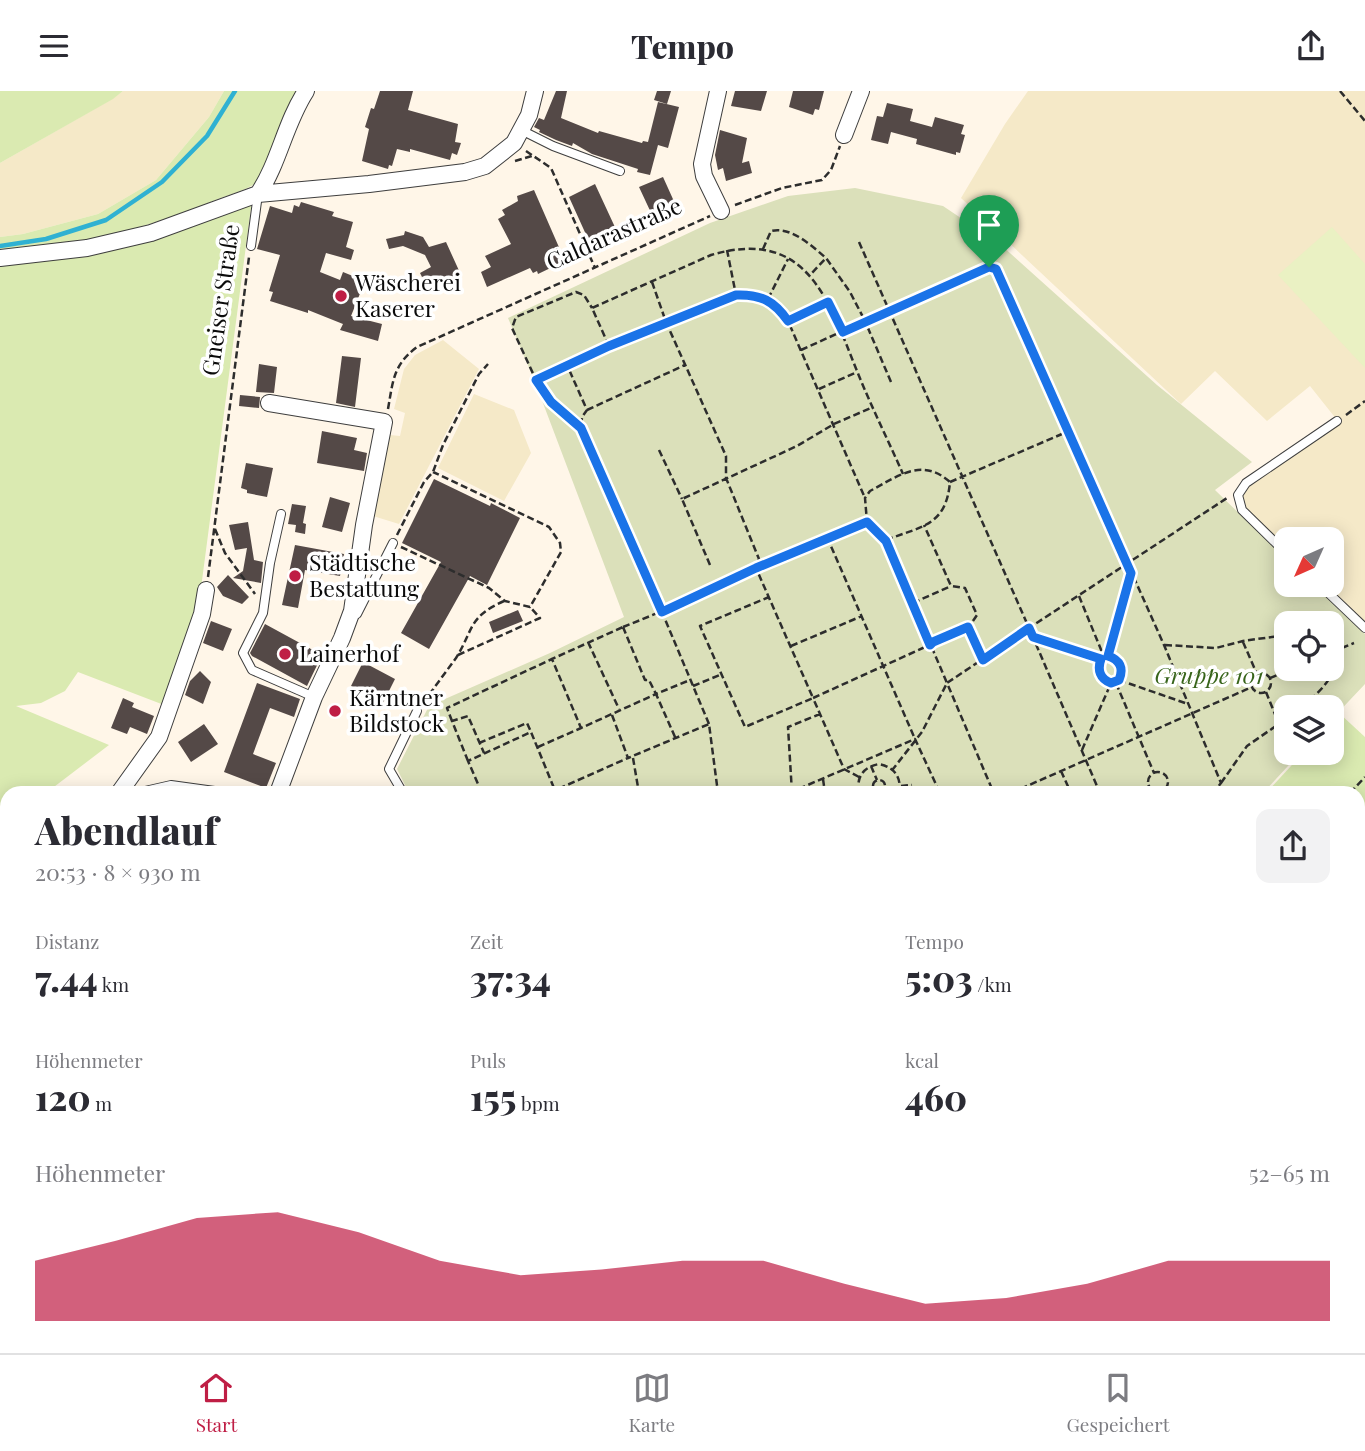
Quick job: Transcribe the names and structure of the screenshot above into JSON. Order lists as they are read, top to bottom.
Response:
{
  "streets": {
    "street": ["Gneiser Straße"],
    "path": ["Caldarastraße"]
  },
  "parks": ["Gruppe 101"],
  "places": [
    "Wäscherei Kaserer",
    "Städtische Bestattung",
    "Lainerhof",
    "Kärntner Bildstock"
  ],
  "north": "bottom left",
  "page": {
    "header": "Tempo",
    "heading": ["Abendlauf", "20:53 · 8 × 930 m"],
    "stats": [
      ["Distanz", "7.44 km"],
      ["Zeit", "37:34"],
      ["Tempo", "5:03 /km"],
      ["Höhenmeter", "120 m"],
      ["Puls", "155 bpm"],
      ["kcal", "460"]
    ],
    "chart": ["Höhenmeter", "52–65 m"],
    "tabs": ["Start", "Karte", "Gespeichert"]
  }
}
